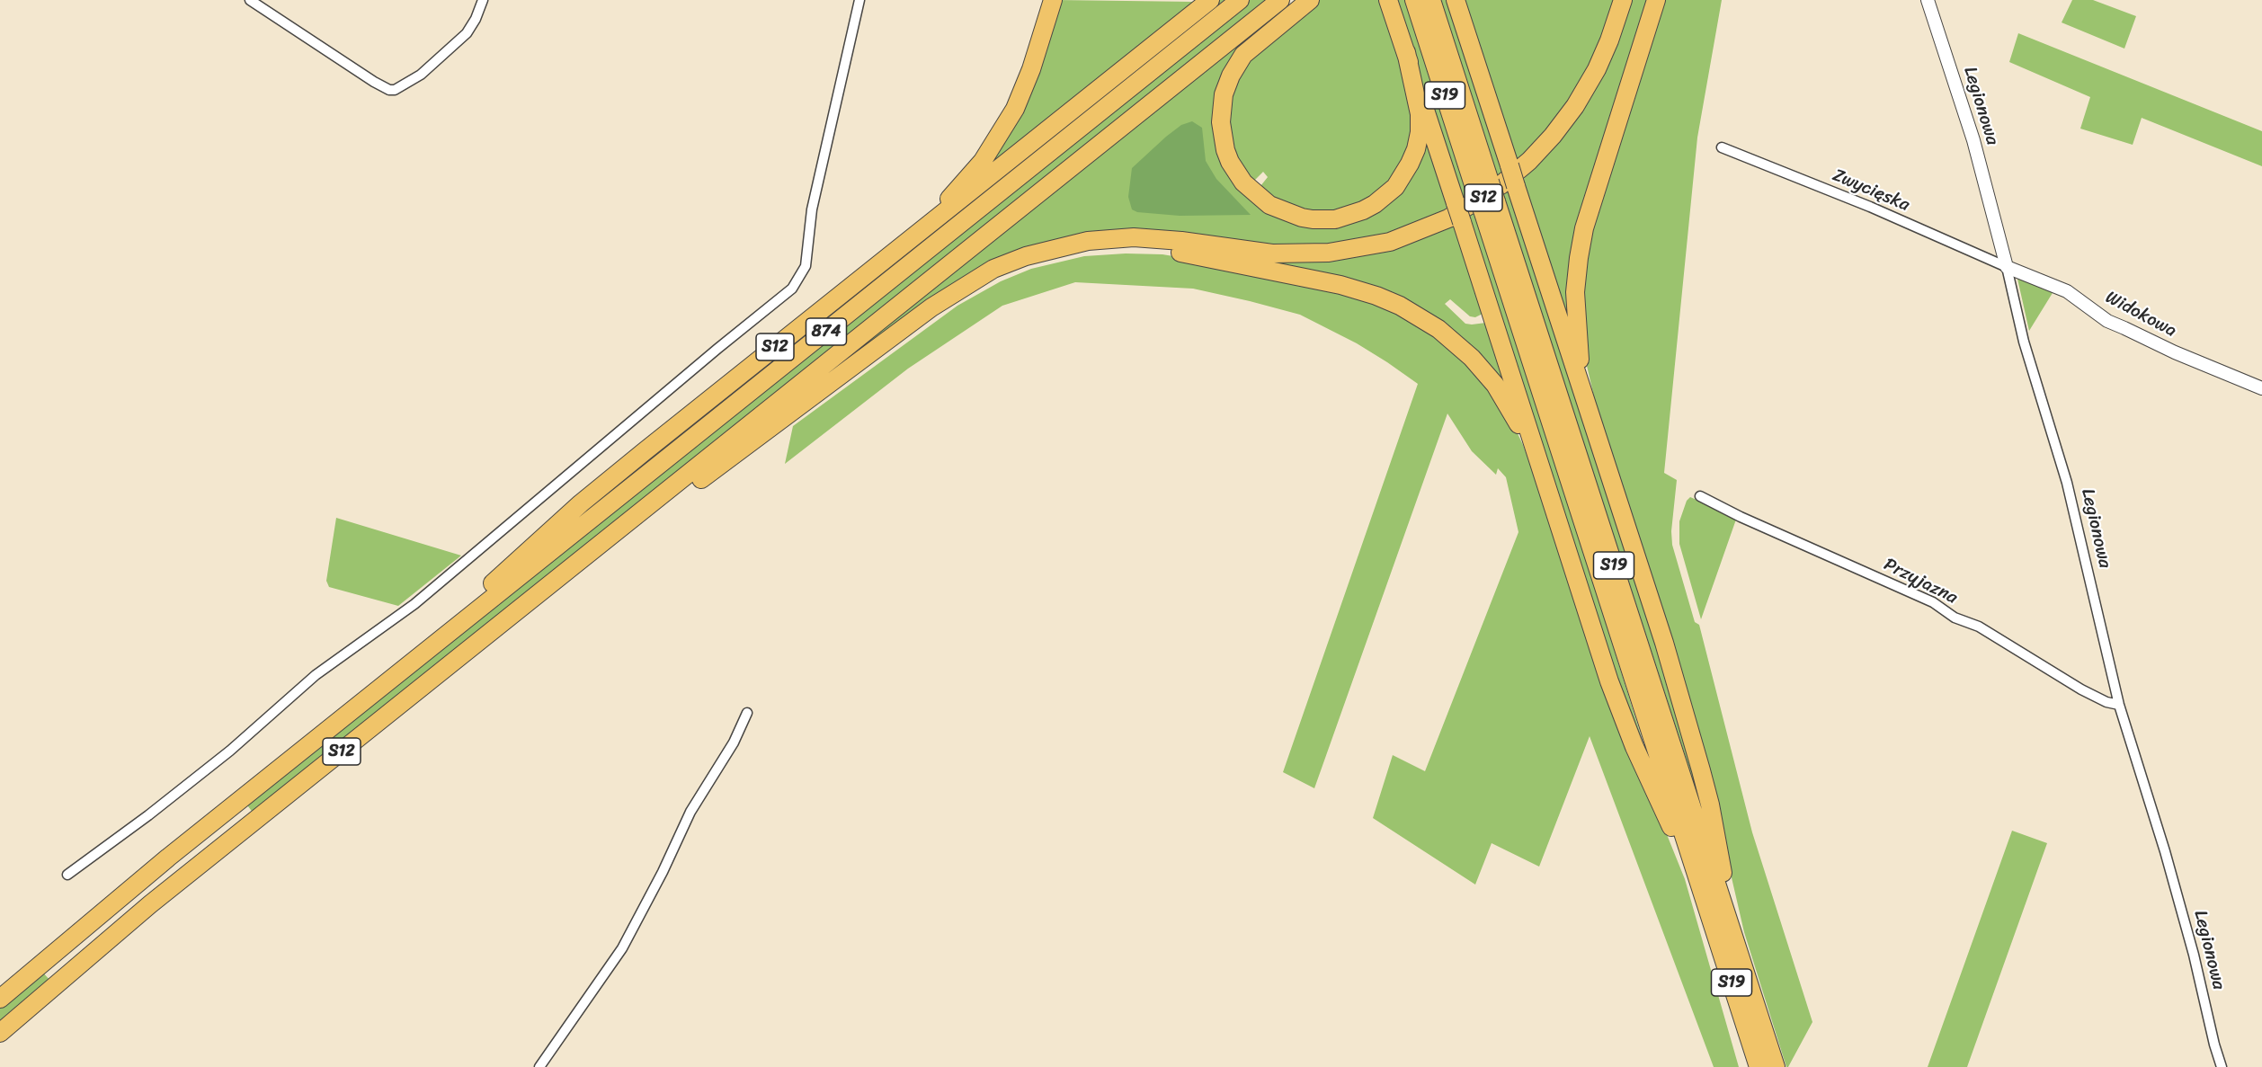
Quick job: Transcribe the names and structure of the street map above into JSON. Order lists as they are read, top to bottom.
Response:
{
  "streets": {
    "highway": ["S19", "S12", "874"],
    "street": [
      "Legionowa",
      "Zwycięska",
      "Widokowa",
      "Przyjazna"
    ]
  },
  "crossings": [
    ["Legionowa", "Zwycięska"],
    ["Legionowa", "Widokowa"],
    ["Legionowa", "Przyjazna"],
    ["Zwycięska", "Widokowa"],
    ["S12", "874"]
  ]
}
